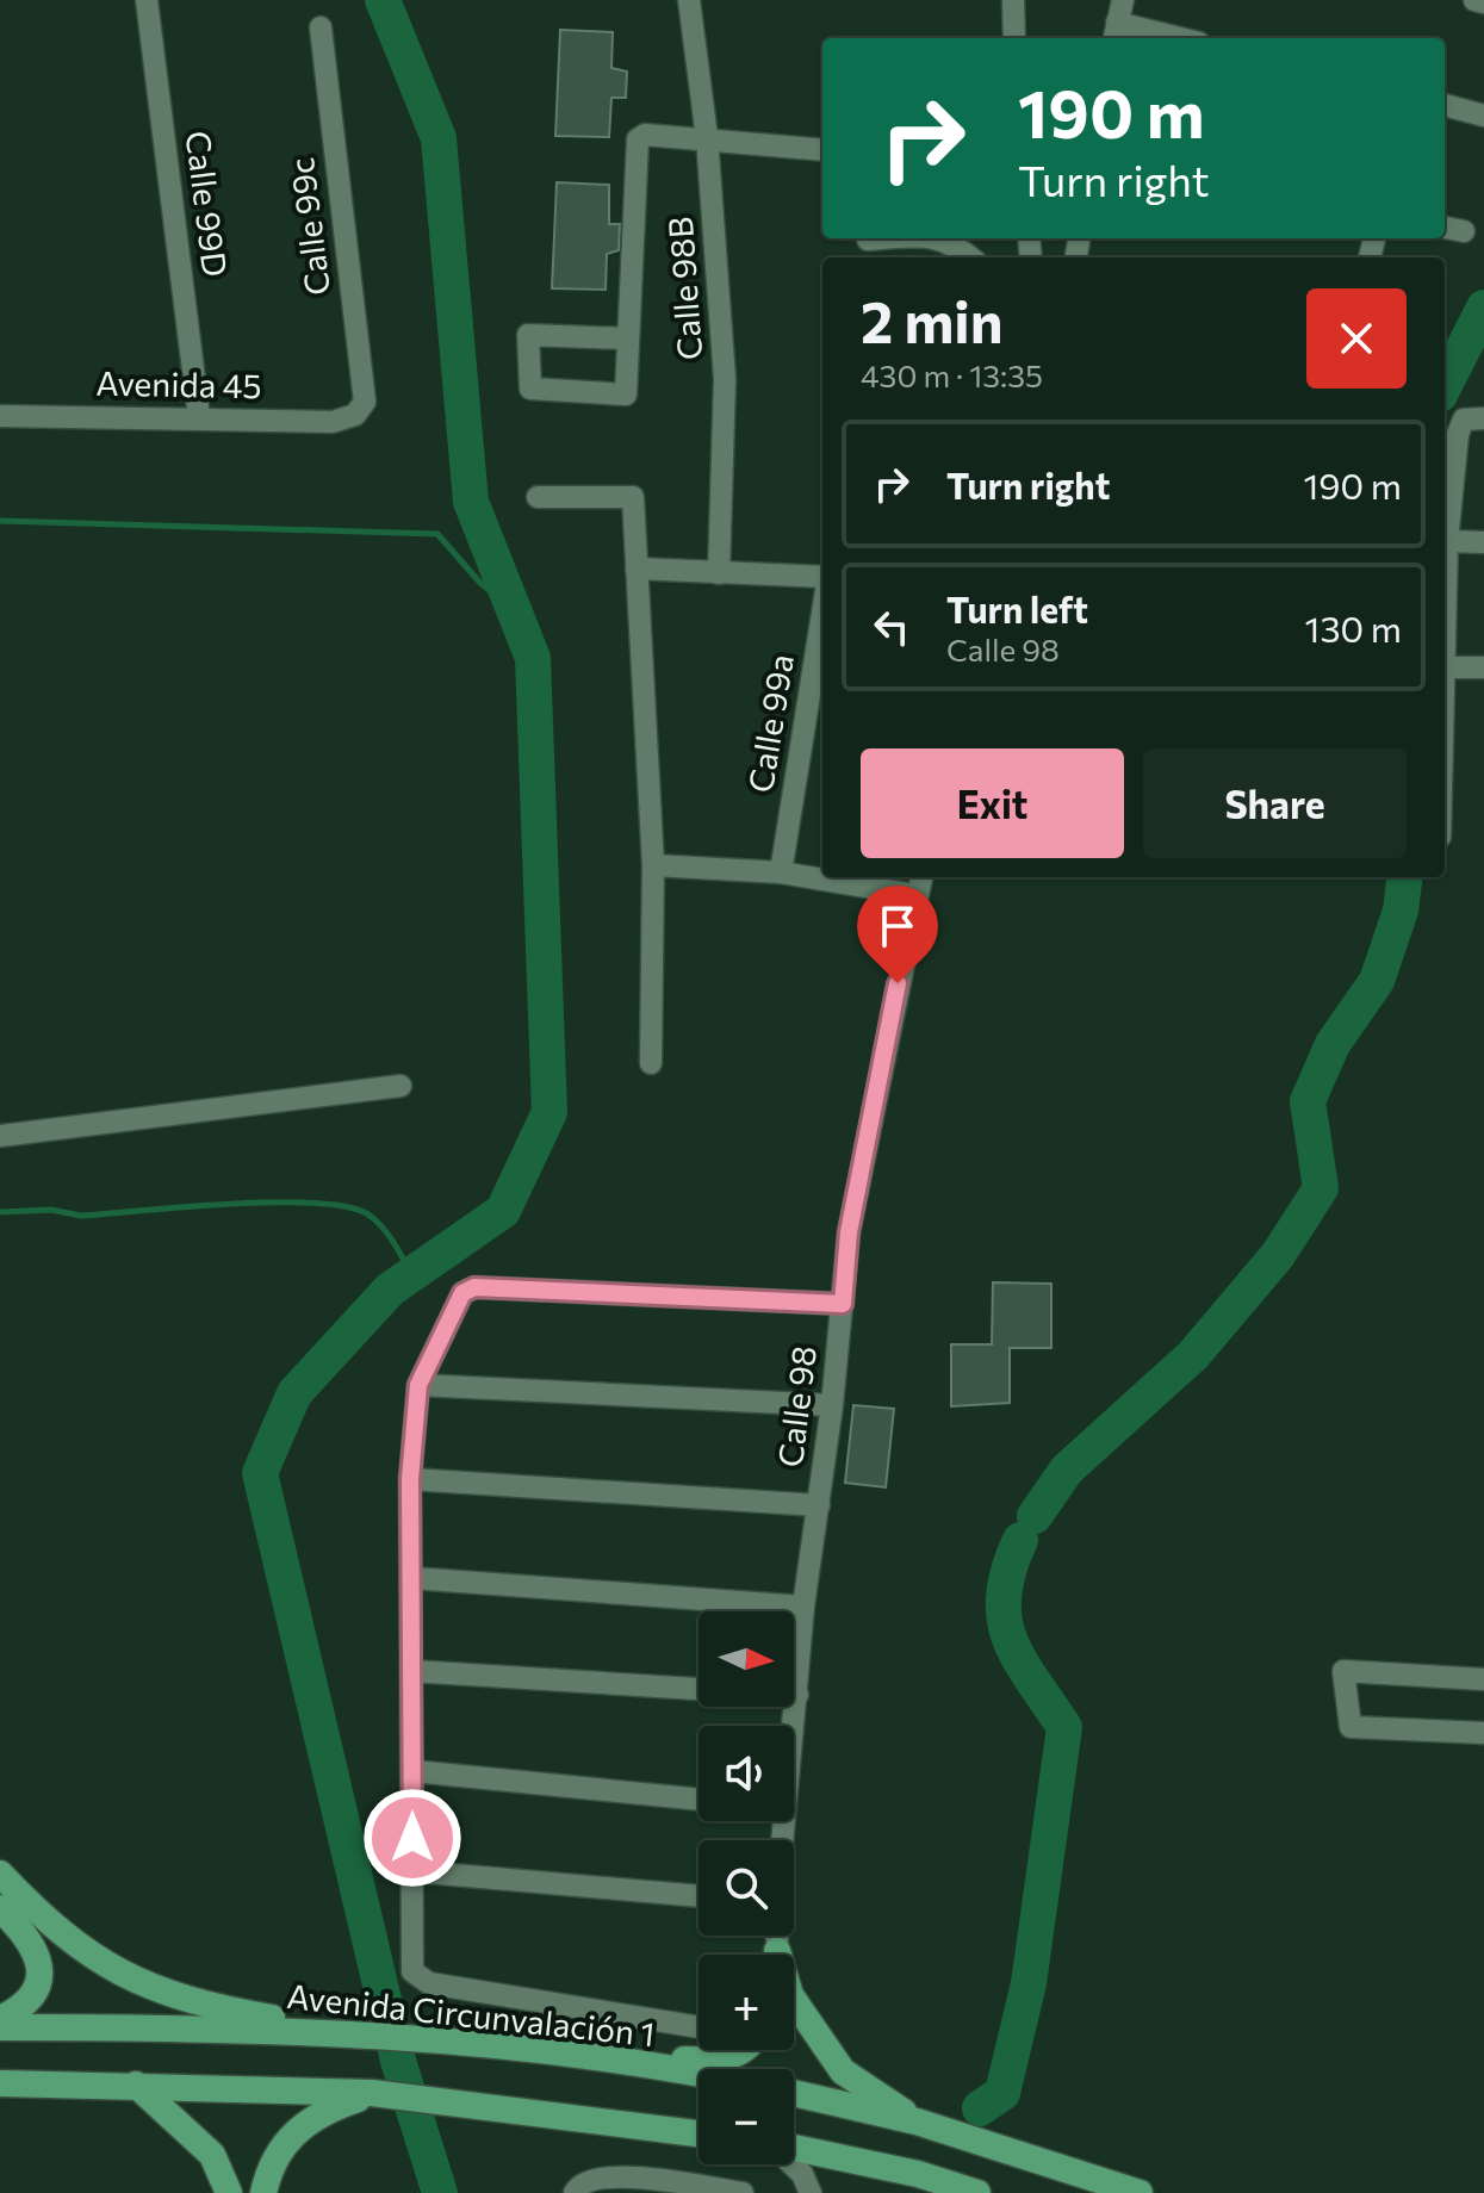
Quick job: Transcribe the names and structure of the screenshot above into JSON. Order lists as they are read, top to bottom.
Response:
{
  "streets": {
    "main road": ["Avenida Circunvalación 1"],
    "street": [
      "Calle 99D",
      "Calle 99c",
      "Calle 98B",
      "Avenida 45",
      "Calle 99a",
      "Calle 98"
    ]
  },
  "crossings": [
    ["Calle 99D", "Avenida 45"],
    ["Calle 99c", "Avenida 45"]
  ],
  "north": "right",
  "page": {
    "turn": ["190 m", "Turn right"],
    "heading": ["2 min", "430 m · 13:35"],
    "list": [
      {
        "name": "Turn right",
        "value": "190 m"
      },
      {
        "name": "Turn left",
        "note": "Calle 98",
        "value": "130 m"
      }
    ],
    "buttons": ["Exit", "Share"],
    "map_buttons": ["+", "−"]
  }
}
